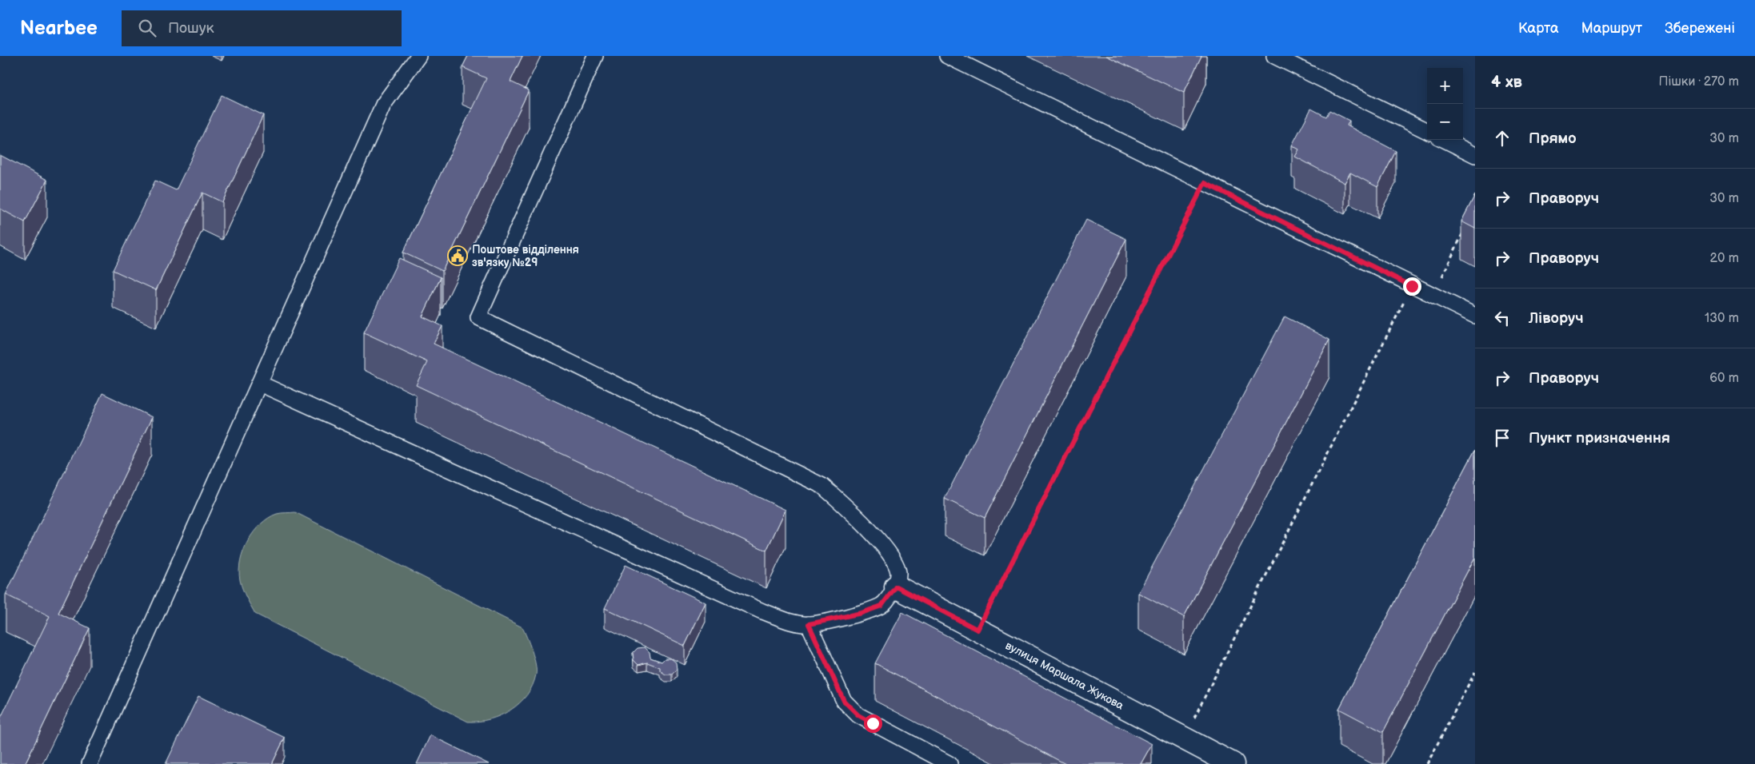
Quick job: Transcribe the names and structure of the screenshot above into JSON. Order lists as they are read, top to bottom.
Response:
{
  "streets": {
    "street": ["вулиця Маршала Жукова"]
  },
  "places": {
    "public building": ["Поштове відділення зв'язку №29"]
  },
  "page": {
    "header": "Nearbee",
    "search": "Пошук",
    "nav": ["Карта", "Маршрут", "Збережені"],
    "heading": ["4 хв", "Пішки · 270 m"],
    "map_buttons": ["+", "−"],
    "list": [
      ["Прямо", "30 m"],
      ["Праворуч", "30 m"],
      ["Праворуч", "20 m"],
      ["Ліворуч", "130 m"],
      ["Праворуч", "60 m"],
      "Пункт призначення"
    ]
  }
}
